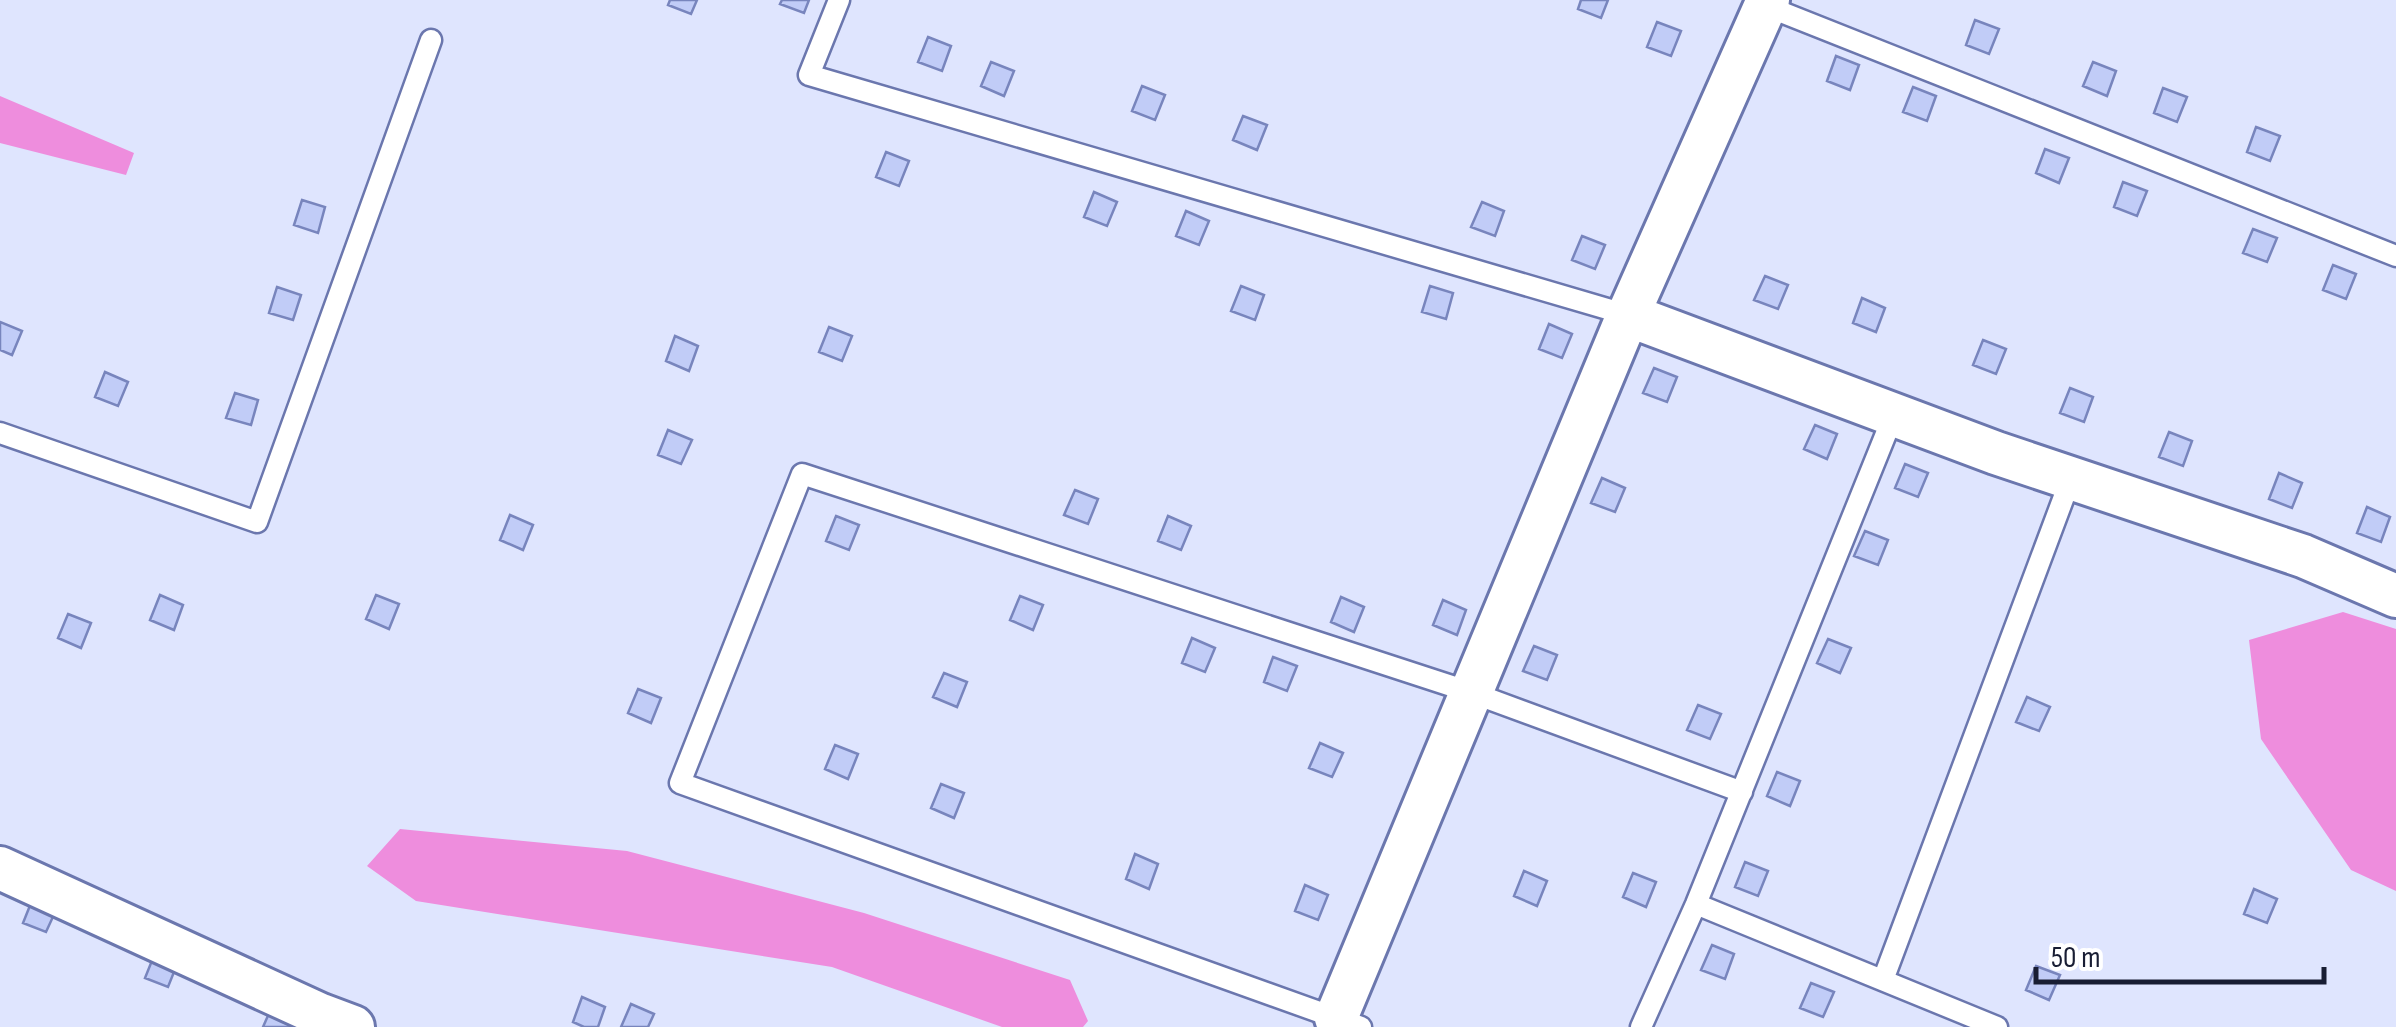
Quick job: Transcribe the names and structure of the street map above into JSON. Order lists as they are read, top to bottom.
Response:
{
  "scale_bar": "50 m"
}
